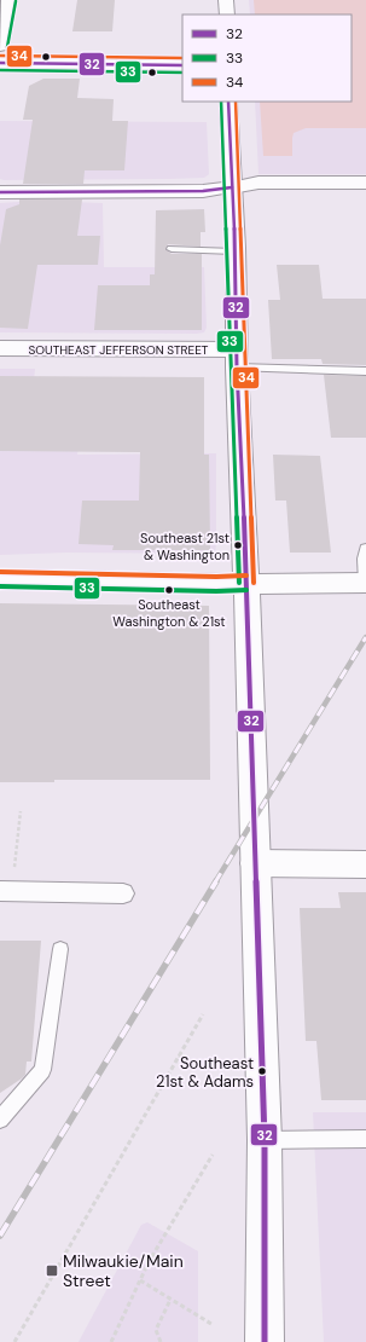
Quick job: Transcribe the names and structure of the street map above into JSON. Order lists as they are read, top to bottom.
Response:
{
  "streets": {
    "street": ["SOUTHEAST JEFFERSON STREET"]
  },
  "places": {
    "other": ["Southeast 21st & Washington", "Southeast Washington & 21st", "Southeast 21st & Adams"],
    "transit": ["Milwaukie/Main Street"]
  },
  "lines": ["transit line 33", "transit line 34", "transit line 32"],
  "legend": ["32", "33", "34"]
}
